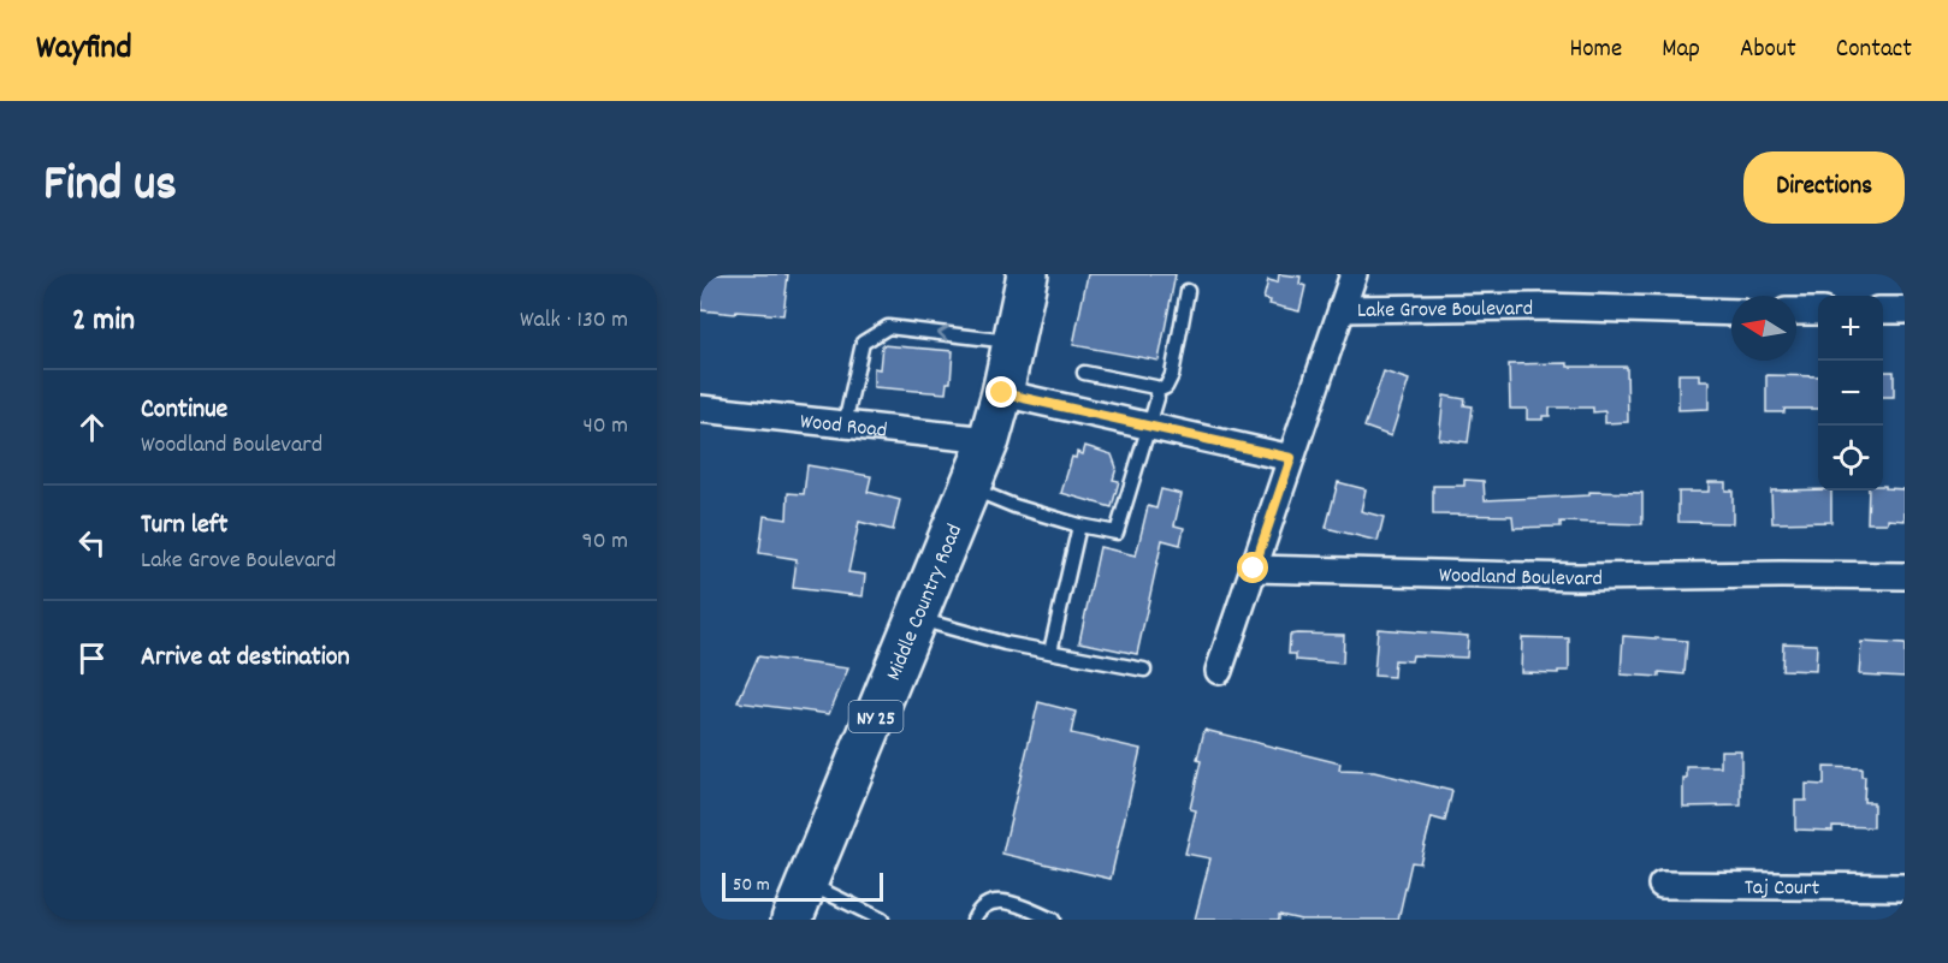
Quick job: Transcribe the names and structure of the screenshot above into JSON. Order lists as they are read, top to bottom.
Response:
{
  "streets": {
    "main road": ["Middle Country Road", "NY 25"],
    "street": [
      "Lake Grove Boulevard",
      "Wood Road",
      "Woodland Boulevard",
      "Taj Court"
    ]
  },
  "crossings": [
    ["Wood Road", "Middle Country Road"]
  ],
  "scale_bar": "50 m",
  "north": "left",
  "page": {
    "header": "Wayfind",
    "nav": [
      "Home",
      "Map",
      "About",
      "Contact"
    ],
    "title": "Find us",
    "buttons": "Directions",
    "heading": ["2 min", "Walk · 130 m"],
    "map_buttons": ["+", "−"],
    "list": [
      ["Continue", "Woodland Boulevard", "40 m"],
      ["Turn left", "Lake Grove Boulevard", "90 m"],
      "Arrive at destination"
    ],
    "scale": "50 m"
  }
}
